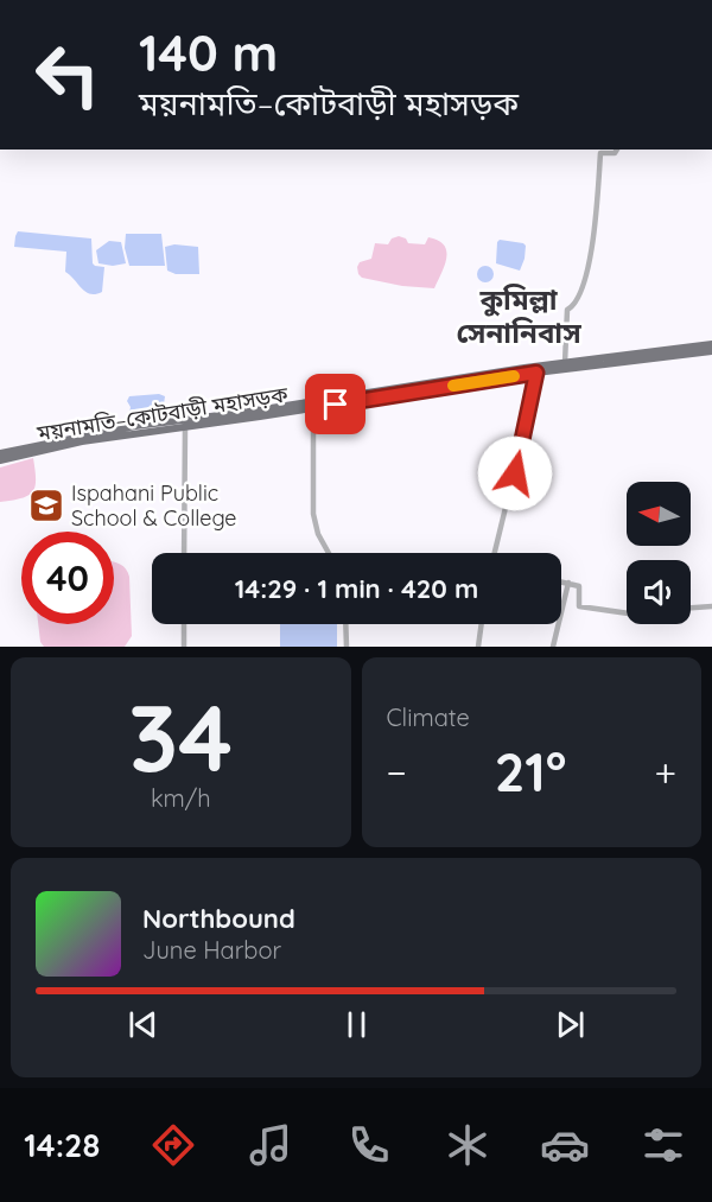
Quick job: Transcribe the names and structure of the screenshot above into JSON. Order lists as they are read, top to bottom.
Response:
{
  "streets": {
    "main road": ["ময়নামতি–কোটবাড়ী মহাসড়ক"]
  },
  "districts": ["কুমিল্লা সেনানিবাস"],
  "places": {
    "school or university": ["Ispahani Public School & College"]
  },
  "north": "left",
  "page": {
    "turn": ["140 m", "ময়নামতি–কোটবাড়ী মহাসড়ক"],
    "limit": "40",
    "trip": "14:29 · 1 min · 420 m",
    "tile": [
      ["34", "km/h"],
      "Climate"
    ],
    "heat": ["−", "21°", "+"],
    "song": ["Northbound", "June Harbor"],
    "tabs": "14:28"
  }
}
